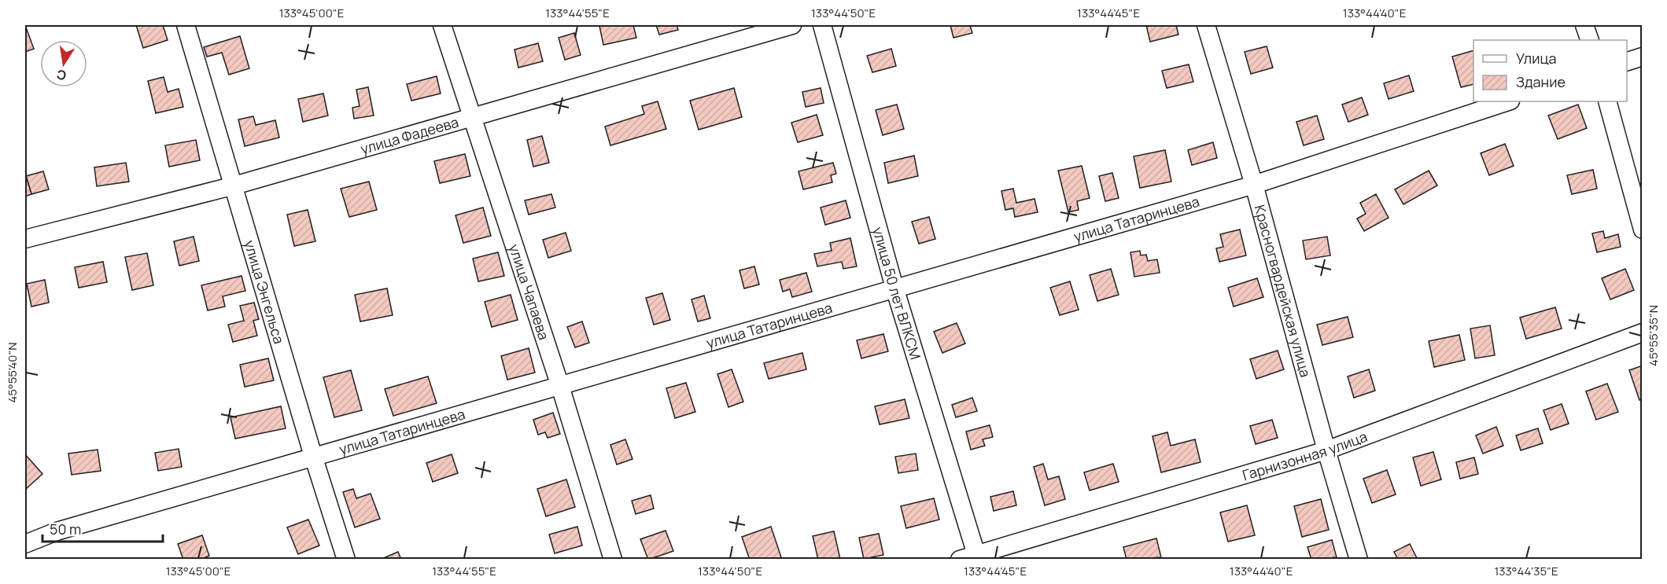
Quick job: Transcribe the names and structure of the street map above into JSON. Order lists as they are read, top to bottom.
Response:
{
  "streets": {
    "street": [
      "улица Фадеева",
      "улица Татаринцева",
      "улица Чапаева",
      "Красногвардейская улица",
      "улица Энгельса",
      "улица 50 лет ВЛКСМ",
      "Гарнизонная улица"
    ]
  },
  "crossings": [
    ["улица Фадеева", "улица Чапаева"],
    ["улица Фадеева", "улица Энгельса"],
    ["улица Татаринцева", "улица Чапаева"],
    ["улица Татаринцева", "Красногвардейская улица"],
    ["улица Татаринцева", "улица Энгельса"],
    ["улица Татаринцева", "улица 50 лет ВЛКСМ"],
    ["Красногвардейская улица", "Гарнизонная улица"],
    ["улица 50 лет ВЛКСМ", "Гарнизонная улица"]
  ],
  "legend": ["Улица", "Здание"],
  "scale_bar": "50 m",
  "north": "bottom",
  "coordinates": [
    "133°45'00\"E",
    "133°44'55\"E",
    "133°44'50\"E",
    "133°44'45\"E",
    "133°44'40\"E",
    "45°55'35\"N",
    "45°55'40\"N",
    "133°44'35\"E"
  ]
}
